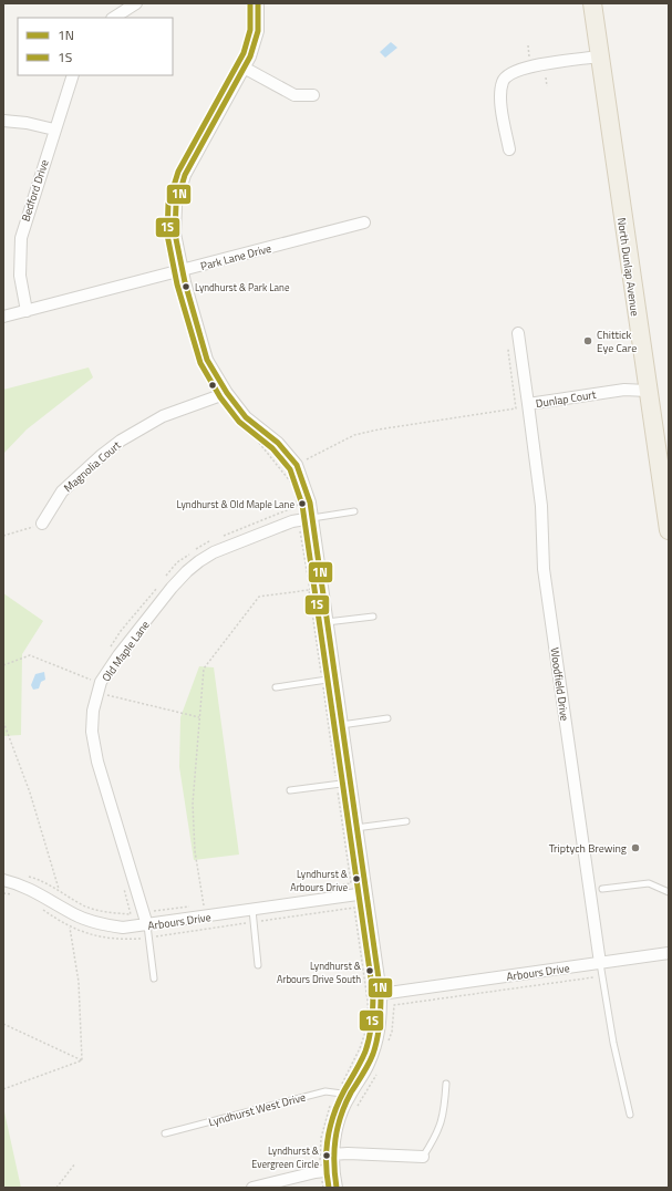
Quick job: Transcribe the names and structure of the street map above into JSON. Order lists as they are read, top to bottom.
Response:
{
  "streets": {
    "main road": ["North Dunlap Avenue"],
    "street": [
      "Bedford Drive",
      "Park Lane Drive",
      "Dunlap Court",
      "Magnolia Court",
      "Old Maple Lane",
      "Woodfield Drive",
      "Arbours Drive"
    ],
    "lane": ["Lyndhurst West Drive"]
  },
  "crossings": [
    ["Bedford Drive", "Park Lane Drive"],
    ["North Dunlap Avenue", "Dunlap Court"],
    ["Dunlap Court", "Woodfield Drive"],
    ["Old Maple Lane", "Arbours Drive"],
    ["Woodfield Drive", "Arbours Drive"]
  ],
  "places": [
    "Lyndhurst & Park Lane",
    "Chittick Eye Care",
    "Lyndhurst & Old Maple Lane",
    "Triptych Brewing",
    "Lyndhurst & Arbours Drive",
    "Lyndhurst & Arbours Drive South",
    "Lyndhurst & Evergreen Circle"
  ],
  "lines": ["transit line 1N", "transit line 1S"],
  "legend": ["1N", "1S"]
}
